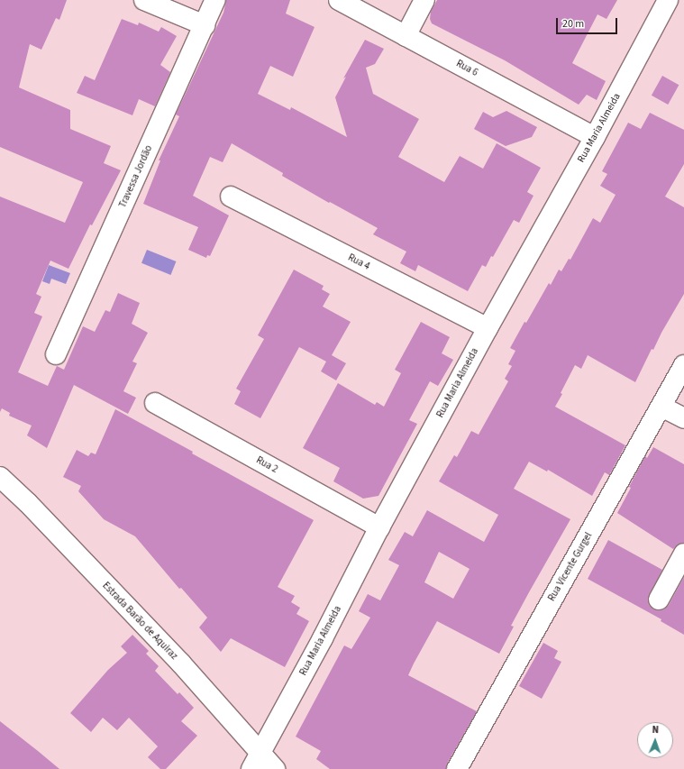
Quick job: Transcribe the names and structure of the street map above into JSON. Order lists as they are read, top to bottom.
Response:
{
  "streets": {
    "street": [
      "Rua 6",
      "Rua Maria Almeida",
      "Travessa Jordão",
      "Rua 4",
      "Rua 2",
      "Rua Vicente Gurgel",
      "Estrada Barão de Aquiraz"
    ]
  },
  "crossings": [
    ["Rua 6", "Rua Maria Almeida"],
    ["Rua Maria Almeida", "Rua 4"],
    ["Rua Maria Almeida", "Rua 2"],
    ["Rua Maria Almeida", "Estrada Barão de Aquiraz"]
  ],
  "scale_bar": "20 m",
  "north": "top"
}
